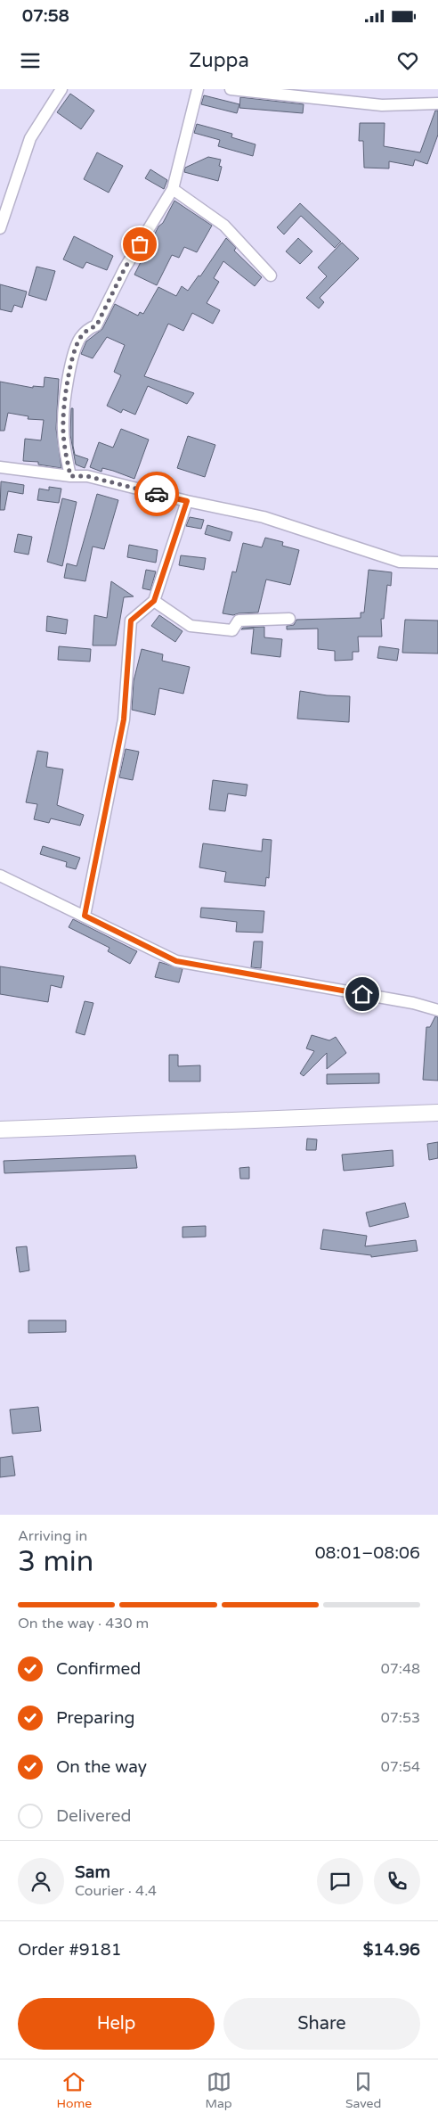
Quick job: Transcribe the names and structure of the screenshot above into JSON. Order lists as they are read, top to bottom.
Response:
{
  "page": {
    "status": "07:58",
    "header": "Zuppa",
    "heading": ["3 min", "Arriving in", "08:01–08:06"],
    "panel": [
      "Sam",
      "Courier · 4.4",
      "Order #9181",
      "$14.96"
    ],
    "bar": "On the way · 430 m",
    "list": [
      ["Confirmed", "07:48"],
      ["Preparing", "07:53"],
      ["On the way", "07:54"],
      "Delivered"
    ],
    "buttons": ["Help", "Share"],
    "tabs": ["Home", "Map", "Saved"]
  }
}
